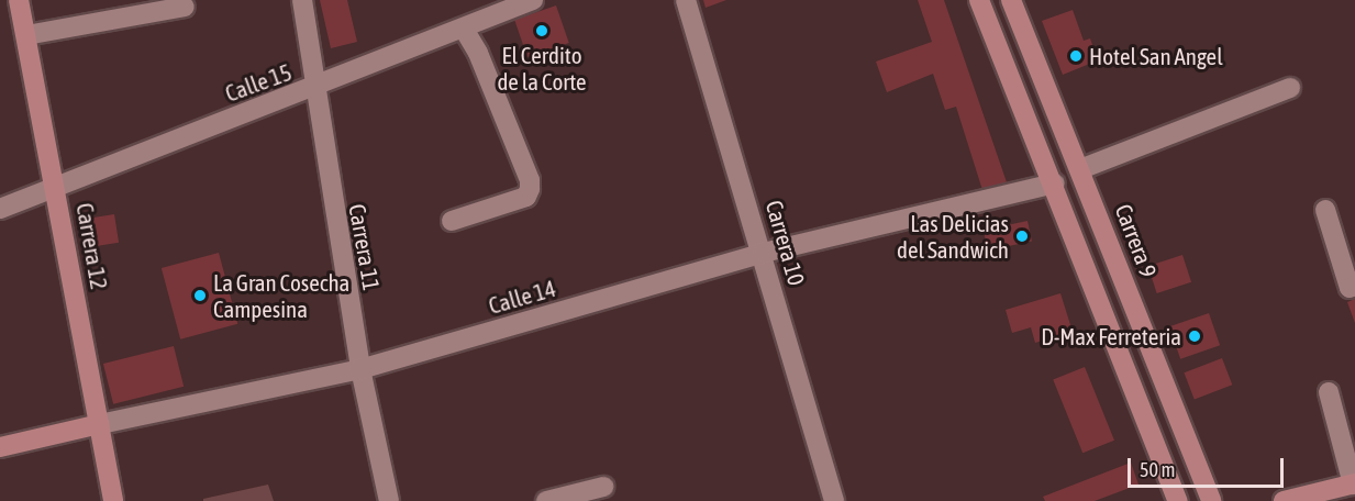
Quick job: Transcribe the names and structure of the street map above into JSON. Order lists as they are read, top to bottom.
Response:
{
  "streets": {
    "main road": ["Carrera 9", "Carrera 12", "Calle 14"],
    "street": ["Calle 15", "Carrera 10", "Carrera 11"]
  },
  "crossings": [
    ["Calle 15", "Carrera 12"],
    ["Calle 15", "Carrera 11"],
    ["Carrera 10", "Calle 14"],
    ["Carrera 12", "Calle 14"],
    ["Carrera 11", "Calle 14"]
  ],
  "places": [
    "El Cerdito de la Corte",
    "Hotel San Angel",
    "Las Delicias del Sandwich",
    "La Gran Cosecha Campesina",
    "D-Max Ferreteria"
  ],
  "scale_bar": "50 m"
}
